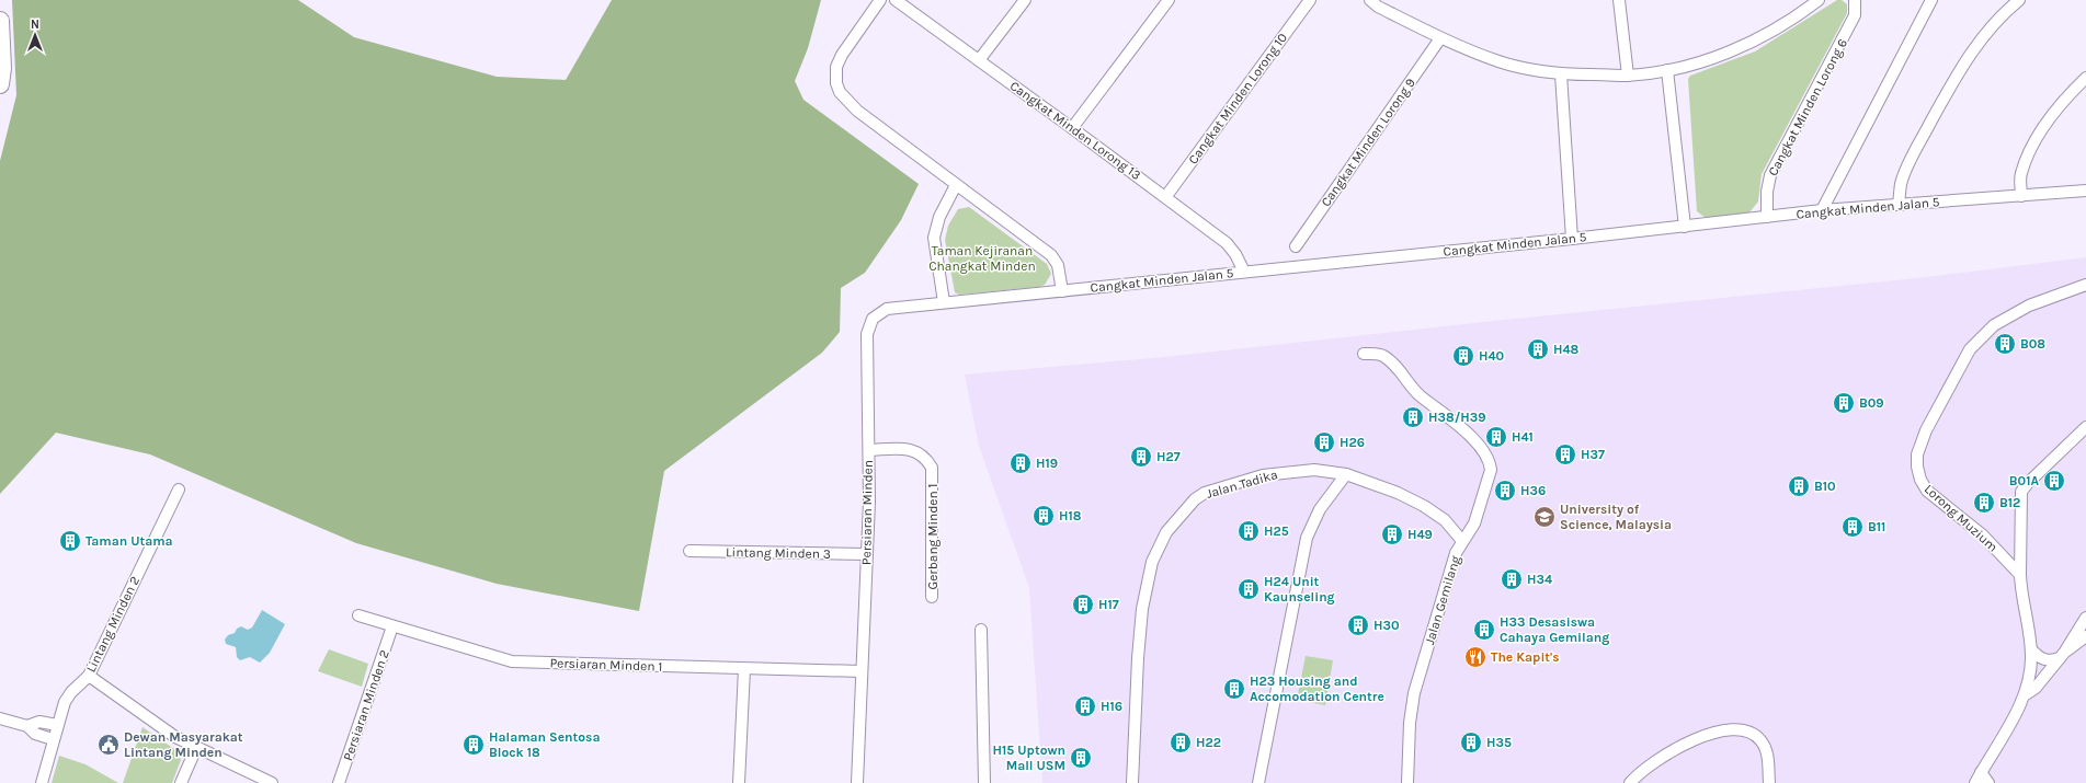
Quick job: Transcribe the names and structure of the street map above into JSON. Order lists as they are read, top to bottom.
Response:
{
  "streets": {
    "street": [
      "Cangkat Minden Lorong 10",
      "Cangkat Minden Lorong 6",
      "Cangkat Minden Lorong 13",
      "Cangkat Minden Lorong 9",
      "Cangkat Minden Jalan 5",
      "Jalan Tadika",
      "Persiaran Minden",
      "Lorong Muzium",
      "Gerbang Minden 1",
      "Lintang Minden 3",
      "Jalan Gemilang",
      "Lintang Minden 2",
      "Persiaran Minden 1",
      "Persiaran Minden 2"
    ]
  },
  "crossings": [
    ["Cangkat Minden Lorong 10", "Cangkat Minden Lorong 13"],
    ["Cangkat Minden Lorong 6", "Cangkat Minden Jalan 5"],
    ["Cangkat Minden Lorong 13", "Cangkat Minden Jalan 5"],
    ["Cangkat Minden Jalan 5", "Persiaran Minden"],
    ["Jalan Tadika", "Jalan Gemilang"],
    ["Persiaran Minden", "Gerbang Minden 1"],
    ["Persiaran Minden", "Lintang Minden 3"],
    ["Persiaran Minden", "Persiaran Minden 1"],
    ["Persiaran Minden 1", "Persiaran Minden 2"]
  ],
  "parks": ["Taman Kejiranan Changkat Minden"],
  "places": {
    "building": [
      "B08",
      "H48",
      "H40",
      "B09",
      "H38/H39",
      "H41",
      "H26",
      "H37",
      "H27",
      "H19",
      "B01A",
      "B10",
      "H36",
      "B12",
      "H18",
      "B11",
      "H25",
      "H49",
      "Taman Utama",
      "H34",
      "H24 Unit Kaunseling",
      "H17",
      "H30",
      "H33 Desasiswa Cahaya Gemilang",
      "H23 Housing and Accomodation Centre",
      "H16",
      "H22",
      "H35",
      "Halaman Sentosa Block 18",
      "H15 Uptown Mall USM"
    ],
    "school or university": ["University of Science, Malaysia"],
    "restaurant": ["The Kapit's"],
    "public building": ["Dewan Masyarakat Lintang Minden"]
  },
  "north": "top"
}
